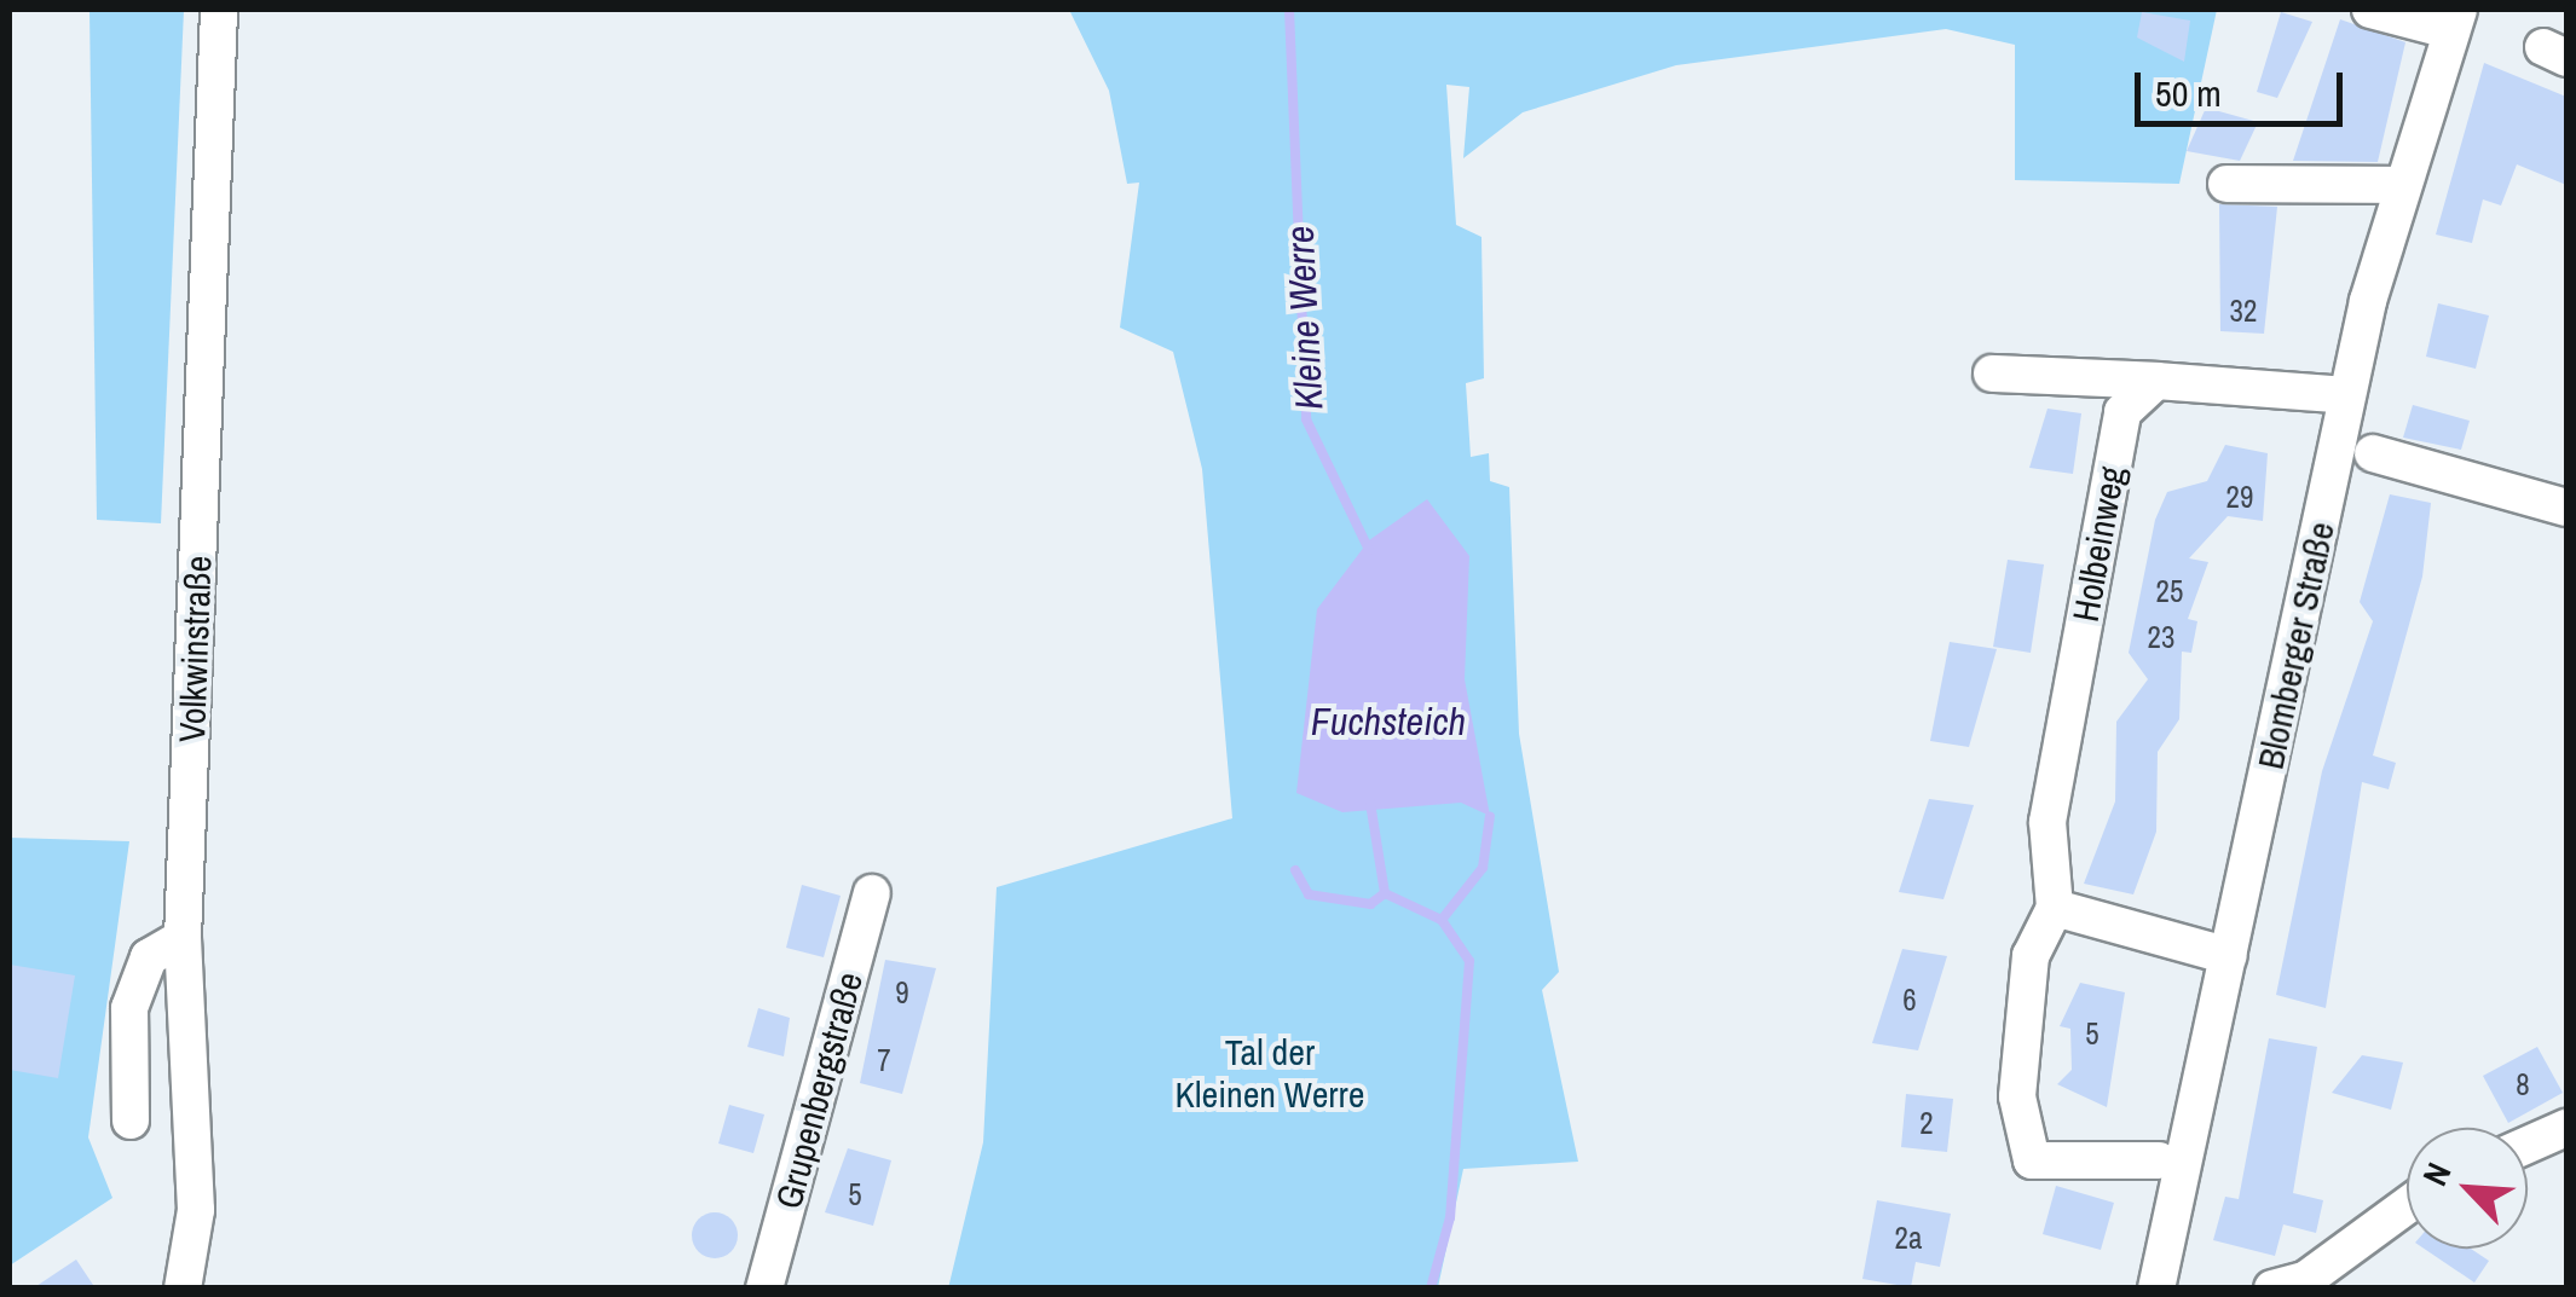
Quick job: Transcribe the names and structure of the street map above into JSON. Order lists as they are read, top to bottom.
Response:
{
  "streets": {
    "street": [
      "Holbeinweg",
      "Blomberger Straße",
      "Volkwinstraße",
      "Grupenbergstraße"
    ]
  },
  "water": ["Kleine Werre", "Fuchsteich"],
  "parks": ["Tal der Kleinen Werre"],
  "house_numbers": [
    "32",
    "29",
    "25",
    "23",
    "9",
    "6",
    "5",
    "7",
    "8",
    "2",
    "5",
    "2a"
  ],
  "scale_bar": "50 m",
  "north": "top left"
}
